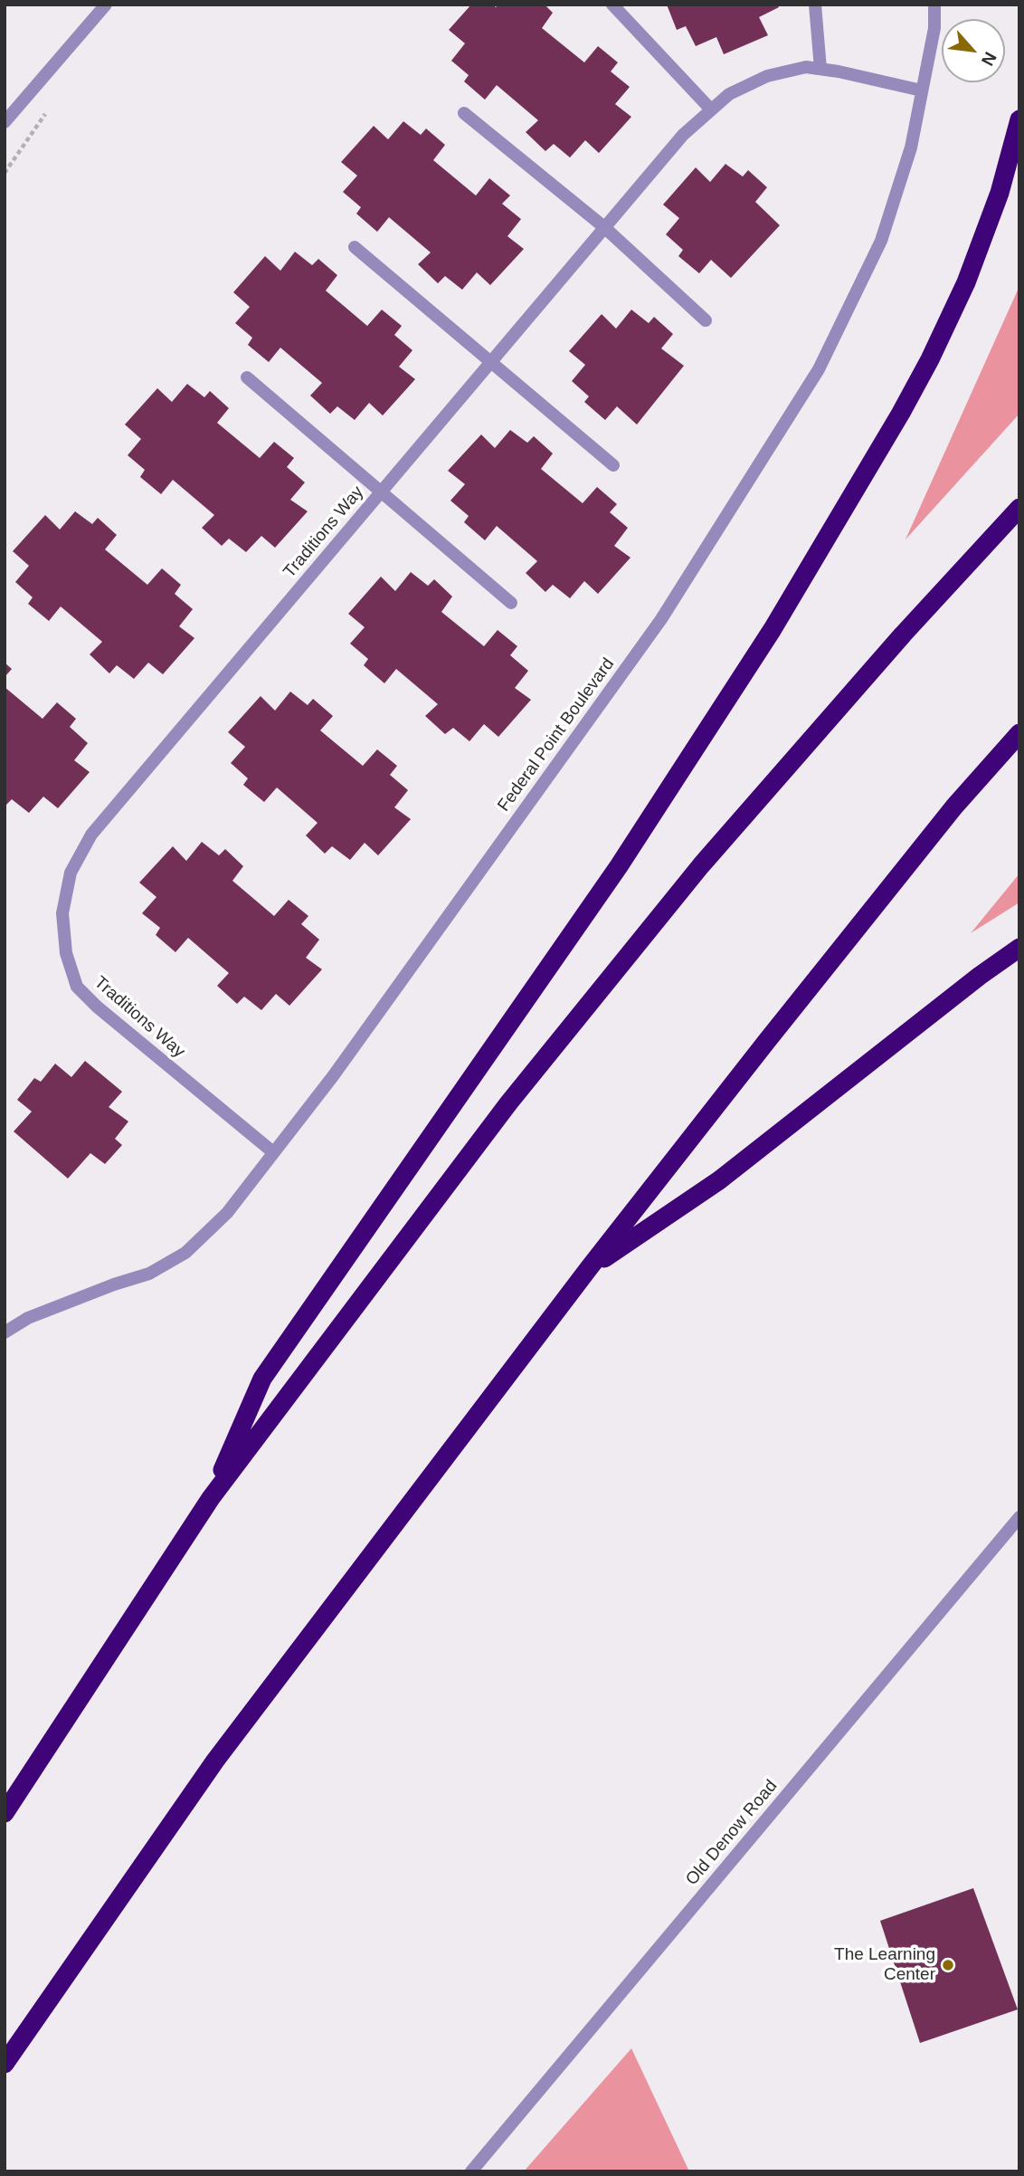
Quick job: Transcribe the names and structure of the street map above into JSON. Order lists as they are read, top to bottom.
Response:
{
  "streets": {
    "street": ["Traditions Way", "Federal Point Boulevard", "Old Denow Road"]
  },
  "crossings": [
    ["Traditions Way", "Federal Point Boulevard"]
  ],
  "places": ["The Learning Center"],
  "north": "bottom right"
}
